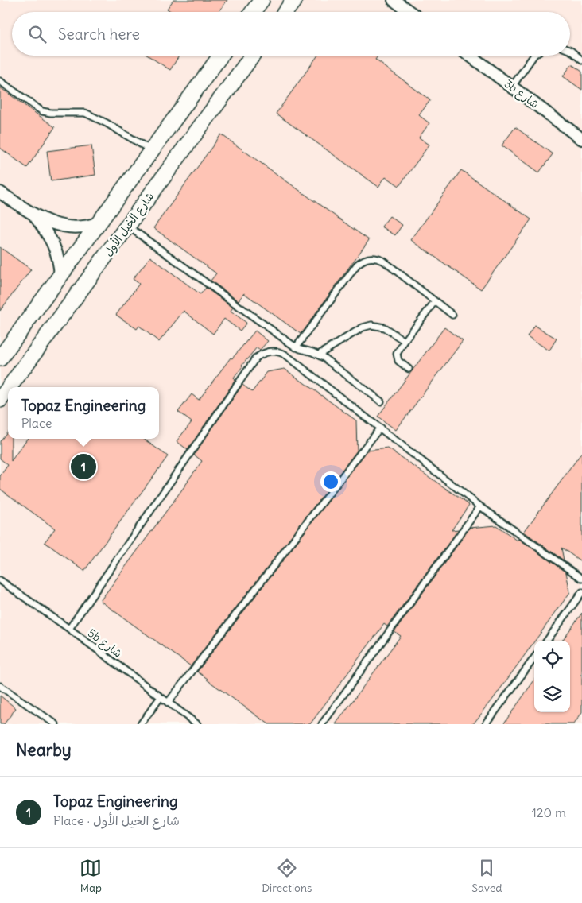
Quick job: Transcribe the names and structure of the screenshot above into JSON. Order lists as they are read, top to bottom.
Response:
{
  "streets": {
    "main road": ["شارع الخيل الأول"],
    "street": ["3b شارع"],
    "lane": ["5b شارع"]
  },
  "page": {
    "search": "Search here",
    "popup": ["Topaz Engineering", "Place"],
    "pins": "1",
    "heading": "Nearby",
    "list": [
      {
        "mark": "1",
        "name": "Topaz Engineering",
        "note": "Place · شارع الخيل الأول",
        "value": "120 m"
      }
    ],
    "nav": ["Map", "Directions", "Saved"]
  }
}
